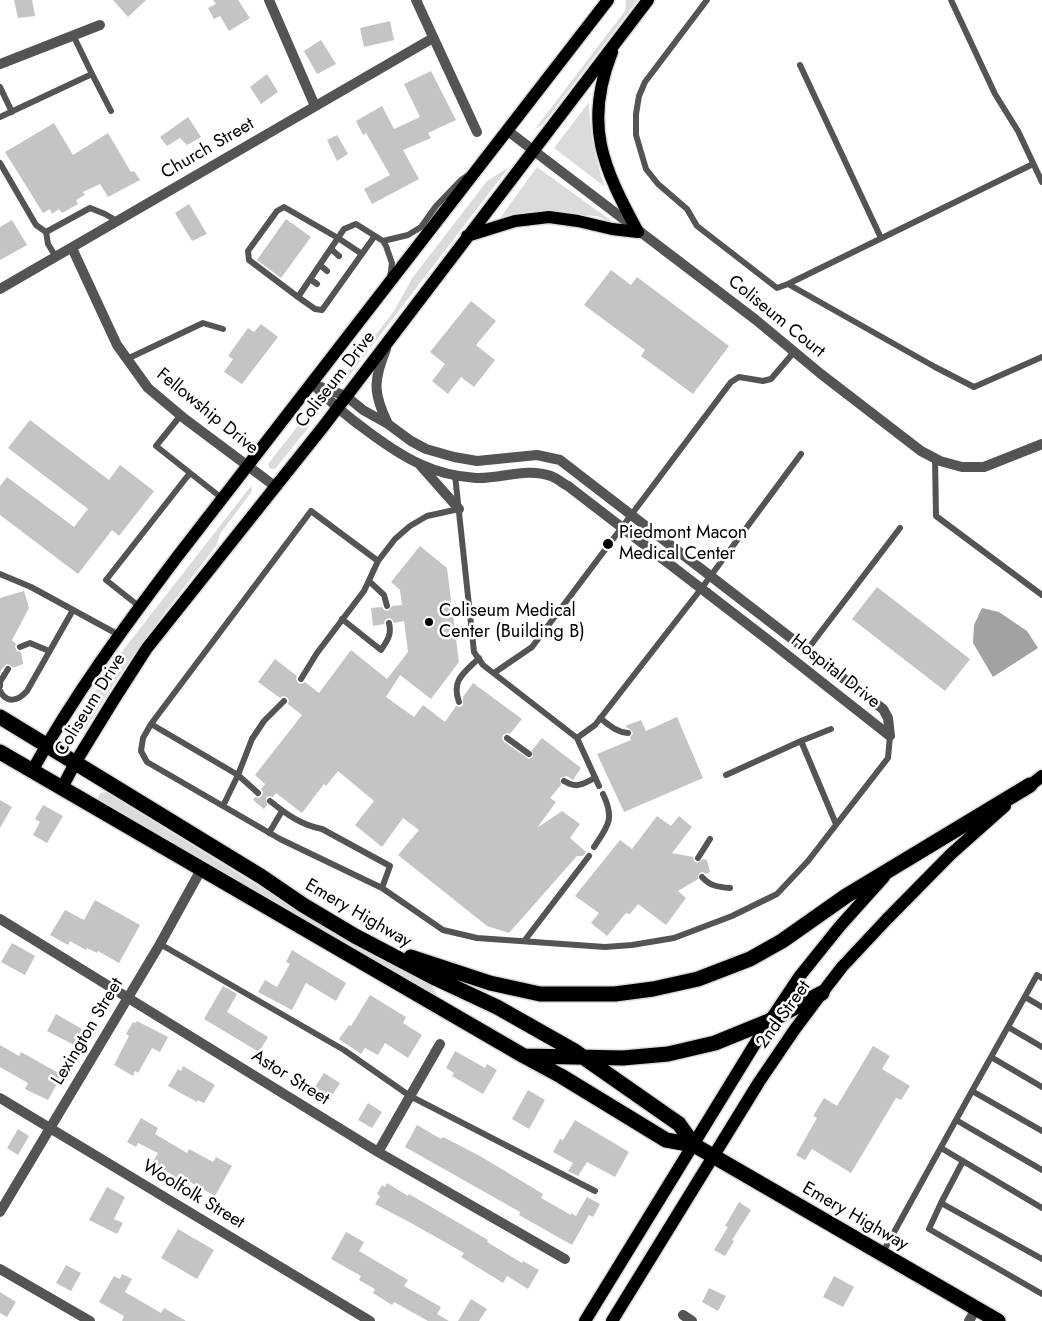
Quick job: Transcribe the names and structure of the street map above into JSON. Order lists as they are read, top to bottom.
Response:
{
  "streets": {
    "highway": ["Emery Highway"],
    "main road": ["Coliseum Drive", "2nd Street"],
    "street": [
      "Church Street",
      "Coliseum Court",
      "Fellowship Drive",
      "Hospital Drive",
      "Lexington Street",
      "Astor Street",
      "Woolfolk Street"
    ]
  },
  "crossings": [
    ["Church Street", "Fellowship Drive"],
    ["Coliseum Court", "Coliseum Drive"],
    ["Coliseum Drive", "Fellowship Drive"],
    ["Coliseum Drive", "Hospital Drive"],
    ["Coliseum Drive", "Emery Highway"],
    ["Emery Highway", "2nd Street"],
    ["Emery Highway", "Lexington Street"],
    ["Lexington Street", "Astor Street"],
    ["Lexington Street", "Woolfolk Street"]
  ],
  "places": ["Piedmont Macon Medical Center", "Coliseum Medical Center (Building B)"]
}
